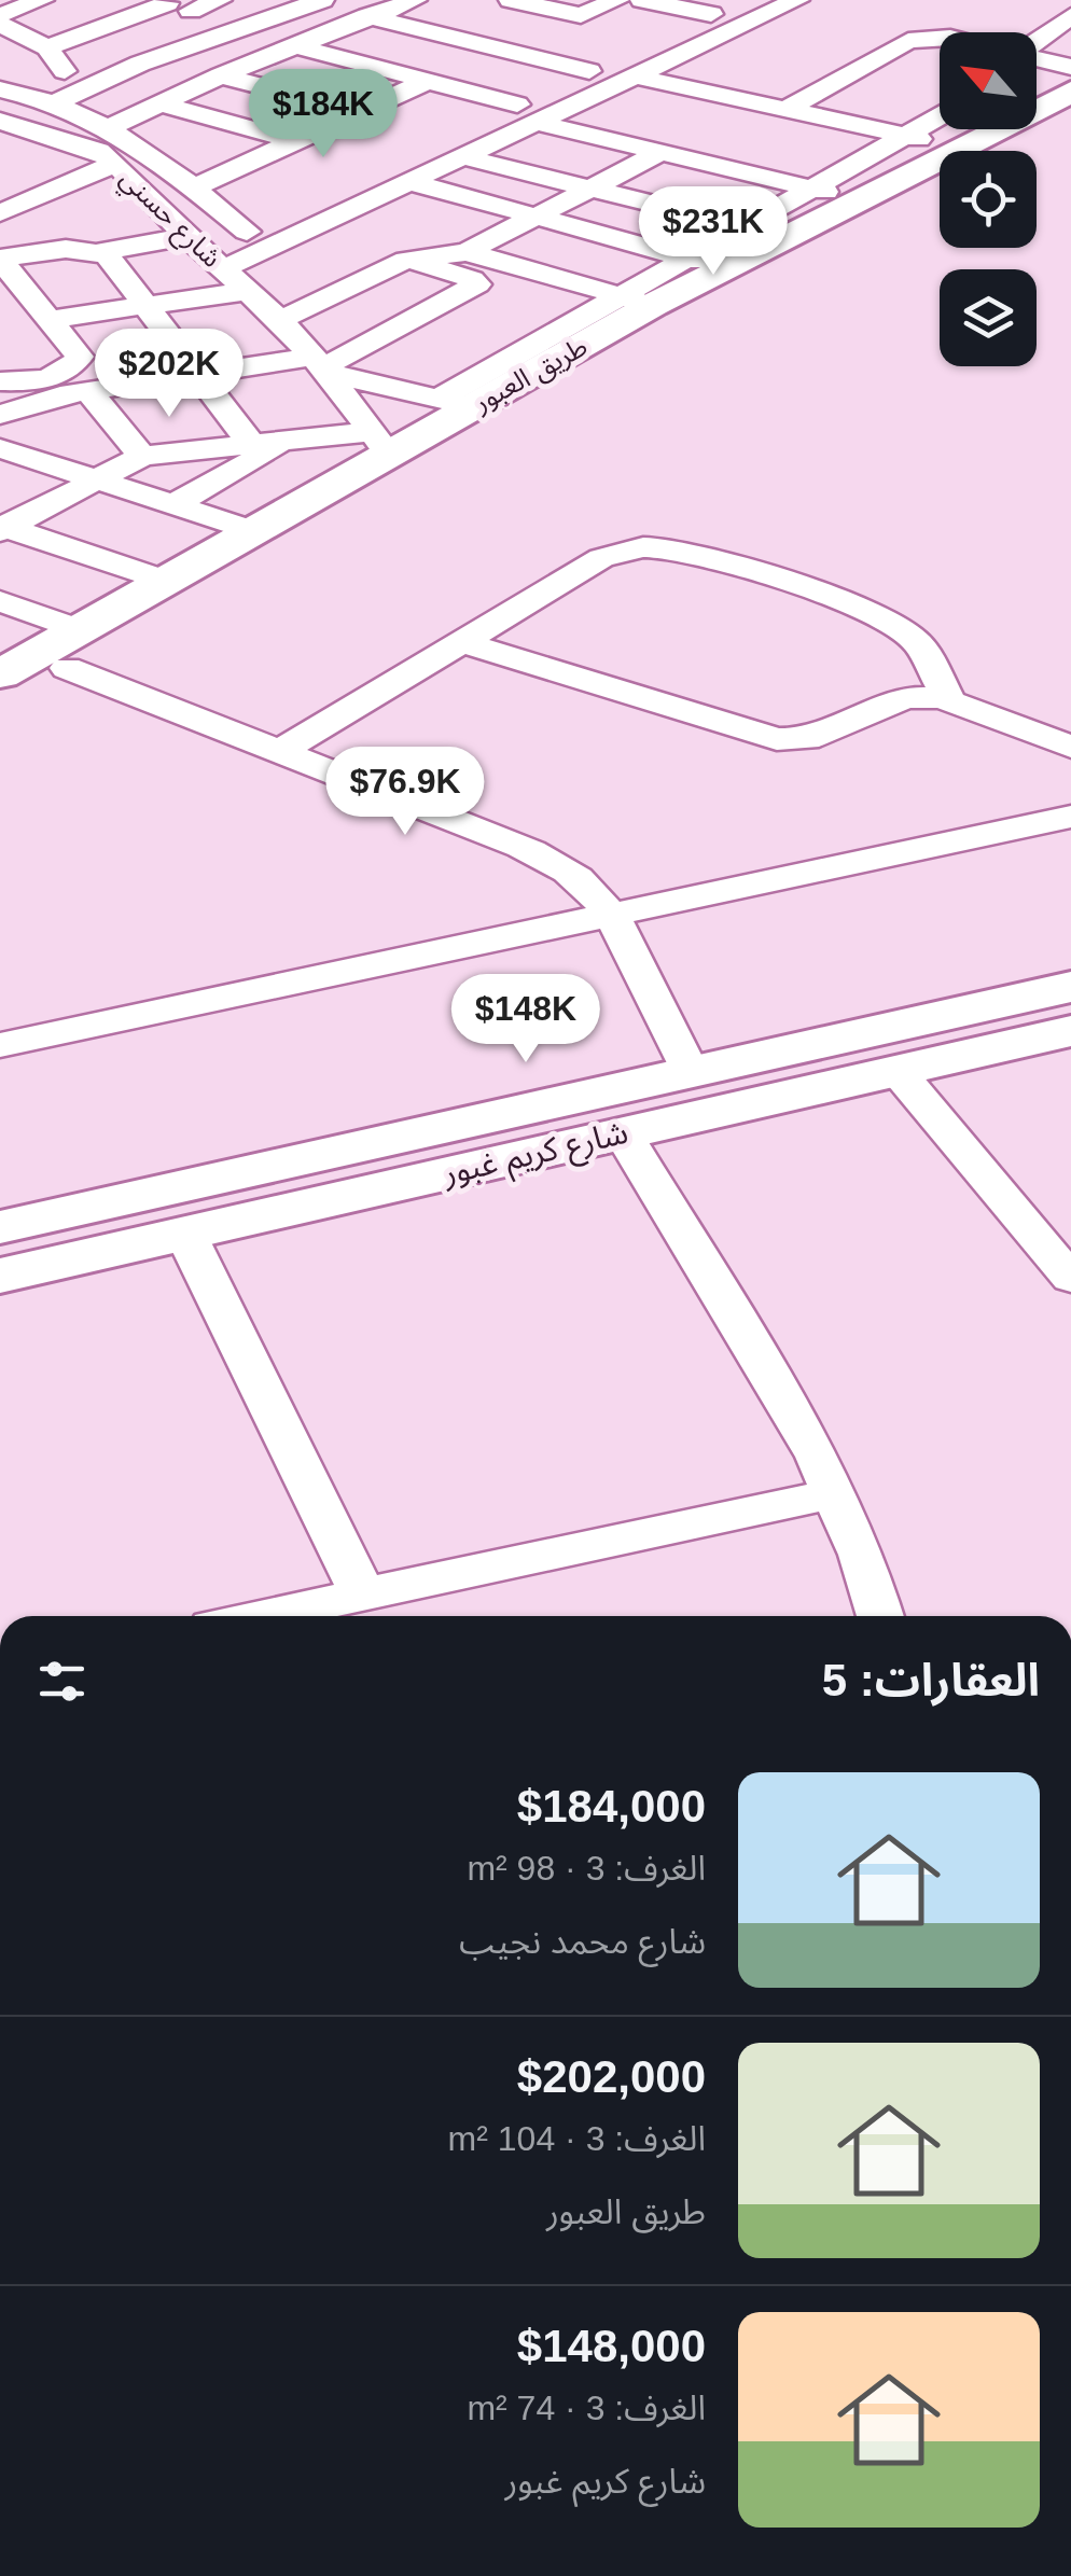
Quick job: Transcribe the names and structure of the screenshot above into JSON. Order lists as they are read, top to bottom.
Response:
{
  "streets": {
    "street": ["شارع حسني", "طريق العبور", "شارع كريم غبور"]
  },
  "crossings": [
    ["شارع حسني", "طريق العبور"]
  ],
  "north": "top left",
  "page": {
    "price": [
      "$184K",
      "$231K",
      "$202K",
      "$76.9K",
      "$148K"
    ],
    "heading": "العقارات: 5",
    "list": [
      {
        "name": "$184,000",
        "note": "الغرف: 3 · 98 m² · شارع محمد نجيب"
      },
      {
        "name": "$202,000",
        "note": "الغرف: 3 · 104 m² · طريق العبور"
      },
      {
        "name": "$148,000",
        "note": "الغرف: 3 · 74 m² · شارع كريم غبور"
      }
    ]
  }
}
